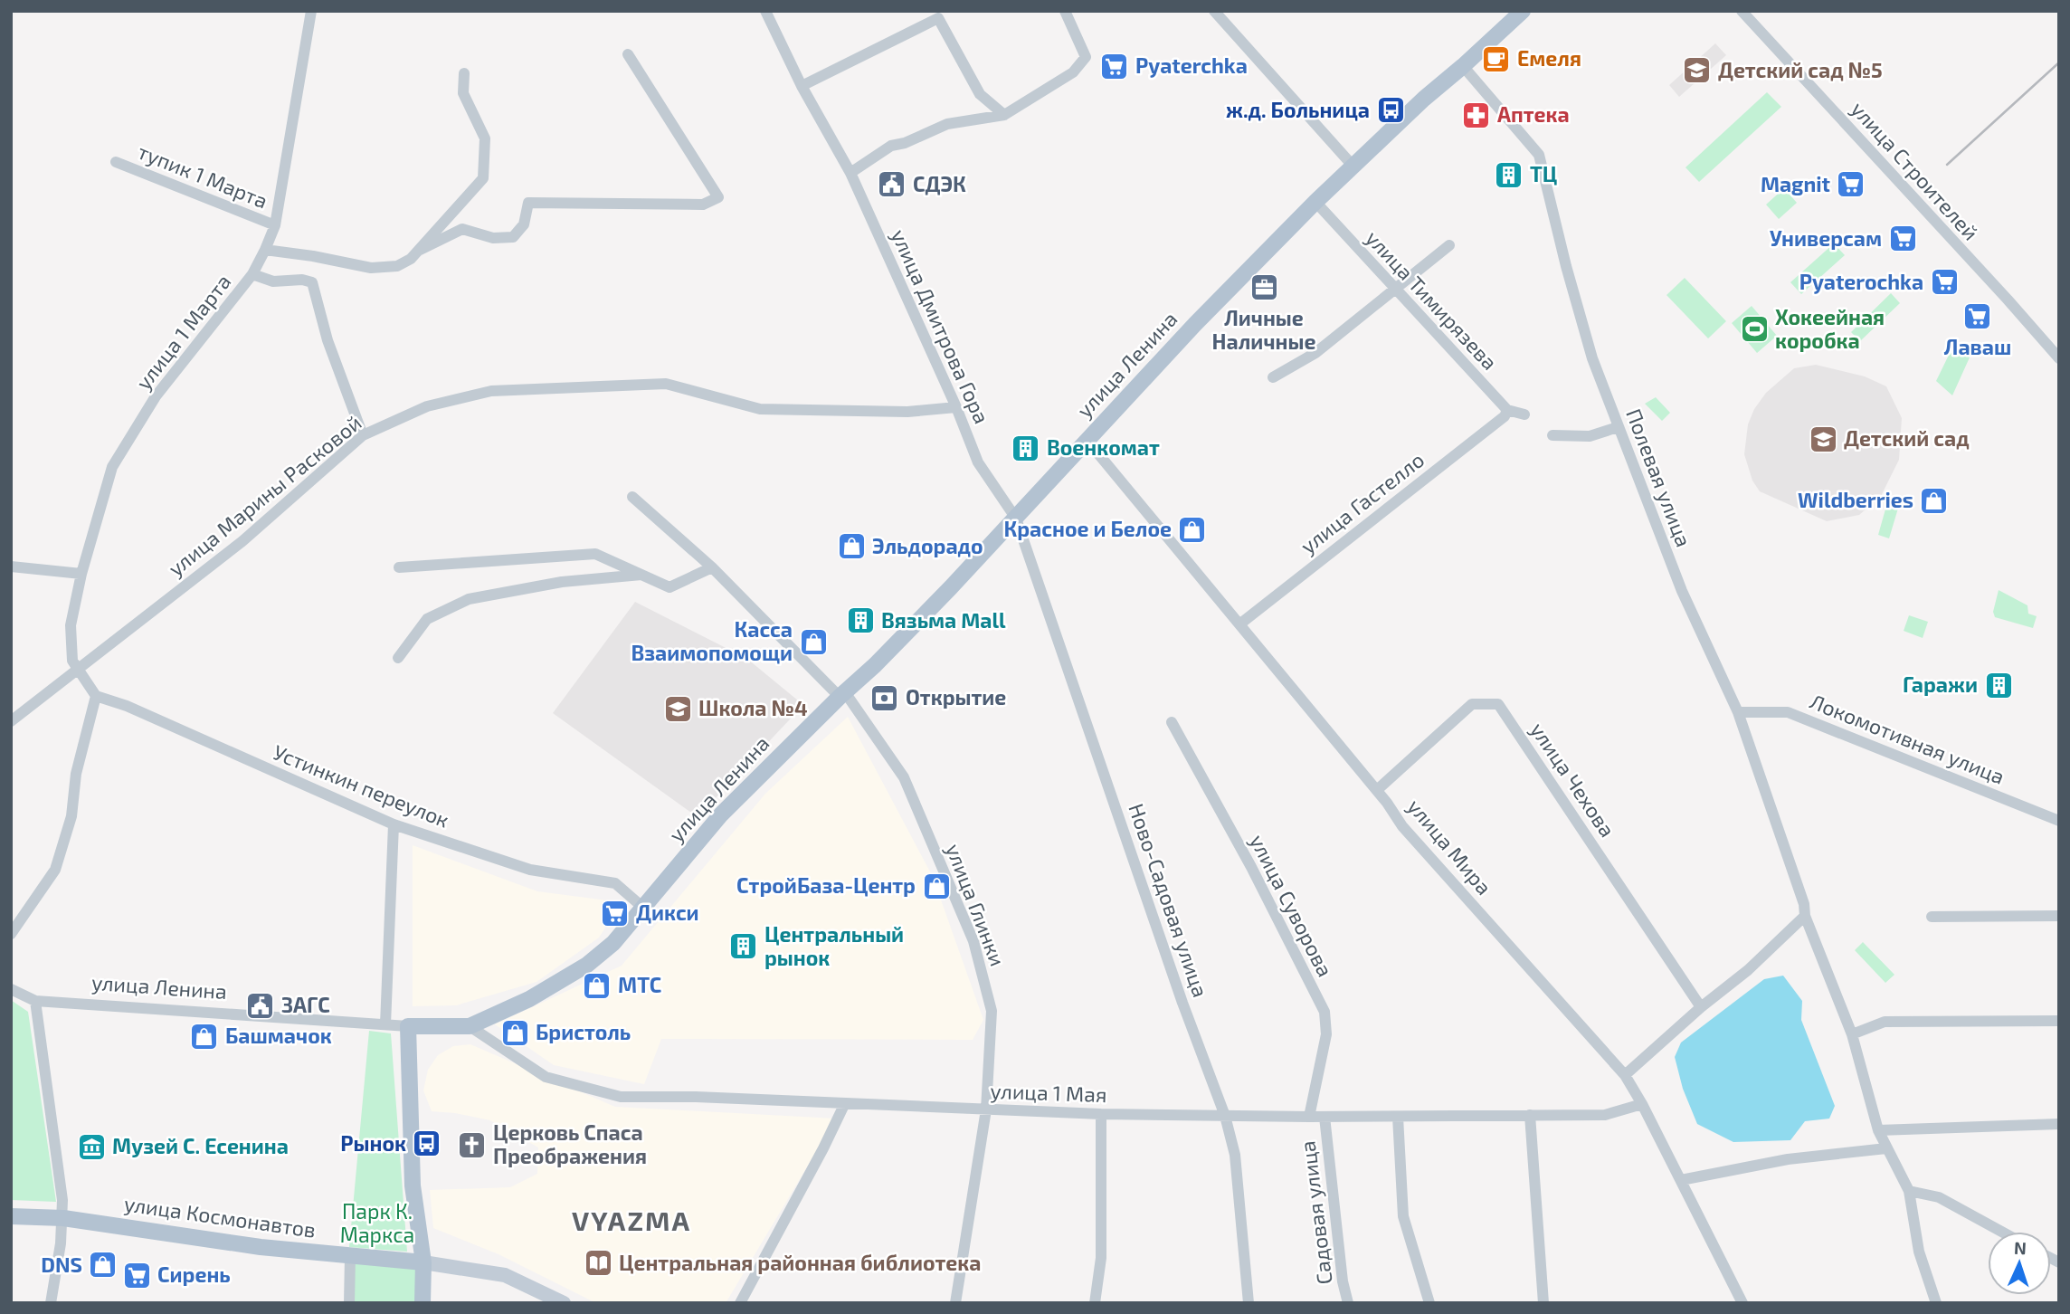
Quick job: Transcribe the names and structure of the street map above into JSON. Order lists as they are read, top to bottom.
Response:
{
  "streets": {
    "main road": ["улица Ленина", "улица Космонавтов"],
    "street": [
      "улица Строителей",
      "тупик 1 Марта",
      "улица Тимирязева",
      "улица Дмитрова Гора",
      "улица 1 Марта",
      "Полевая улица",
      "улица Марины Расковой",
      "улица Гастелло",
      "Локомотивная улица",
      "улица Чехова",
      "Устинкин переулок",
      "улица Мира",
      "Ново-Садовая улица",
      "улица Глинки",
      "улица Суворова",
      "улица 1 Мая",
      "Садовая улица"
    ]
  },
  "crossings": [
    ["тупик 1 Марта", "улица 1 Марта"],
    ["улица Тимирязева", "улица Ленина"],
    ["улица Тимирязева", "улица Гастелло"],
    ["улица Дмитрова Гора", "улица Ленина"],
    ["улица Дмитрова Гора", "улица Марины Расковой"],
    ["улица Дмитрова Гора", "Ново-Садовая улица"],
    ["улица 1 Марта", "улица Марины Расковой"],
    ["улица Ленина", "Полевая улица"],
    ["улица Ленина", "Устинкин переулок"],
    ["улица Ленина", "улица Мира"],
    ["улица Ленина", "Ново-Садовая улица"],
    ["улица Ленина", "улица Глинки"],
    ["улица Ленина", "улица 1 Мая"],
    ["Полевая улица", "Локомотивная улица"],
    ["улица Гастелло", "улица Мира"],
    ["улица Чехова", "улица Мира"],
    ["улица Мира", "улица 1 Мая"],
    ["Ново-Садовая улица", "улица 1 Мая"],
    ["улица Глинки", "улица 1 Мая"],
    ["улица Суворова", "улица 1 Мая"],
    ["улица 1 Мая", "Садовая улица"]
  ],
  "districts": ["VYAZMA"],
  "parks": ["Парк К. Маркса"],
  "places": {
    "cafe": ["Емеля"],
    "supermarket": [
      "Pyaterchka",
      "Magnit",
      "Универсам",
      "Pyaterochka",
      "Лаваш",
      "Дикси",
      "Сирень"
    ],
    "school or university": ["Детский сад №5", "Детский сад", "Школа №4"],
    "bus stop": ["ж.д. Больница", "Рынок"],
    "pharmacy": ["Аптека"],
    "building": [
      "ТЦ",
      "Военкомат",
      "Вязьма Mall",
      "Гаражи",
      "Центральный рынок"
    ],
    "public building": ["СДЭК", "ЗАГС"],
    "office": ["Личные Наличные"],
    "sports": ["Хокеейная коробка"],
    "shop": [
      "Wildberries",
      "Красное и Белое",
      "Эльдорадо",
      "Касса Взаимопомощи",
      "СтройБаза-Центр",
      "МТС",
      "Бристоль",
      "Башмачок",
      "DNS"
    ],
    "bank": ["Открытие"],
    "church": ["Церковь Спаса Преображения"],
    "museum": ["Музей С. Есенина"],
    "library": ["Центральная районная библиотека"]
  },
  "north": "top"
}
